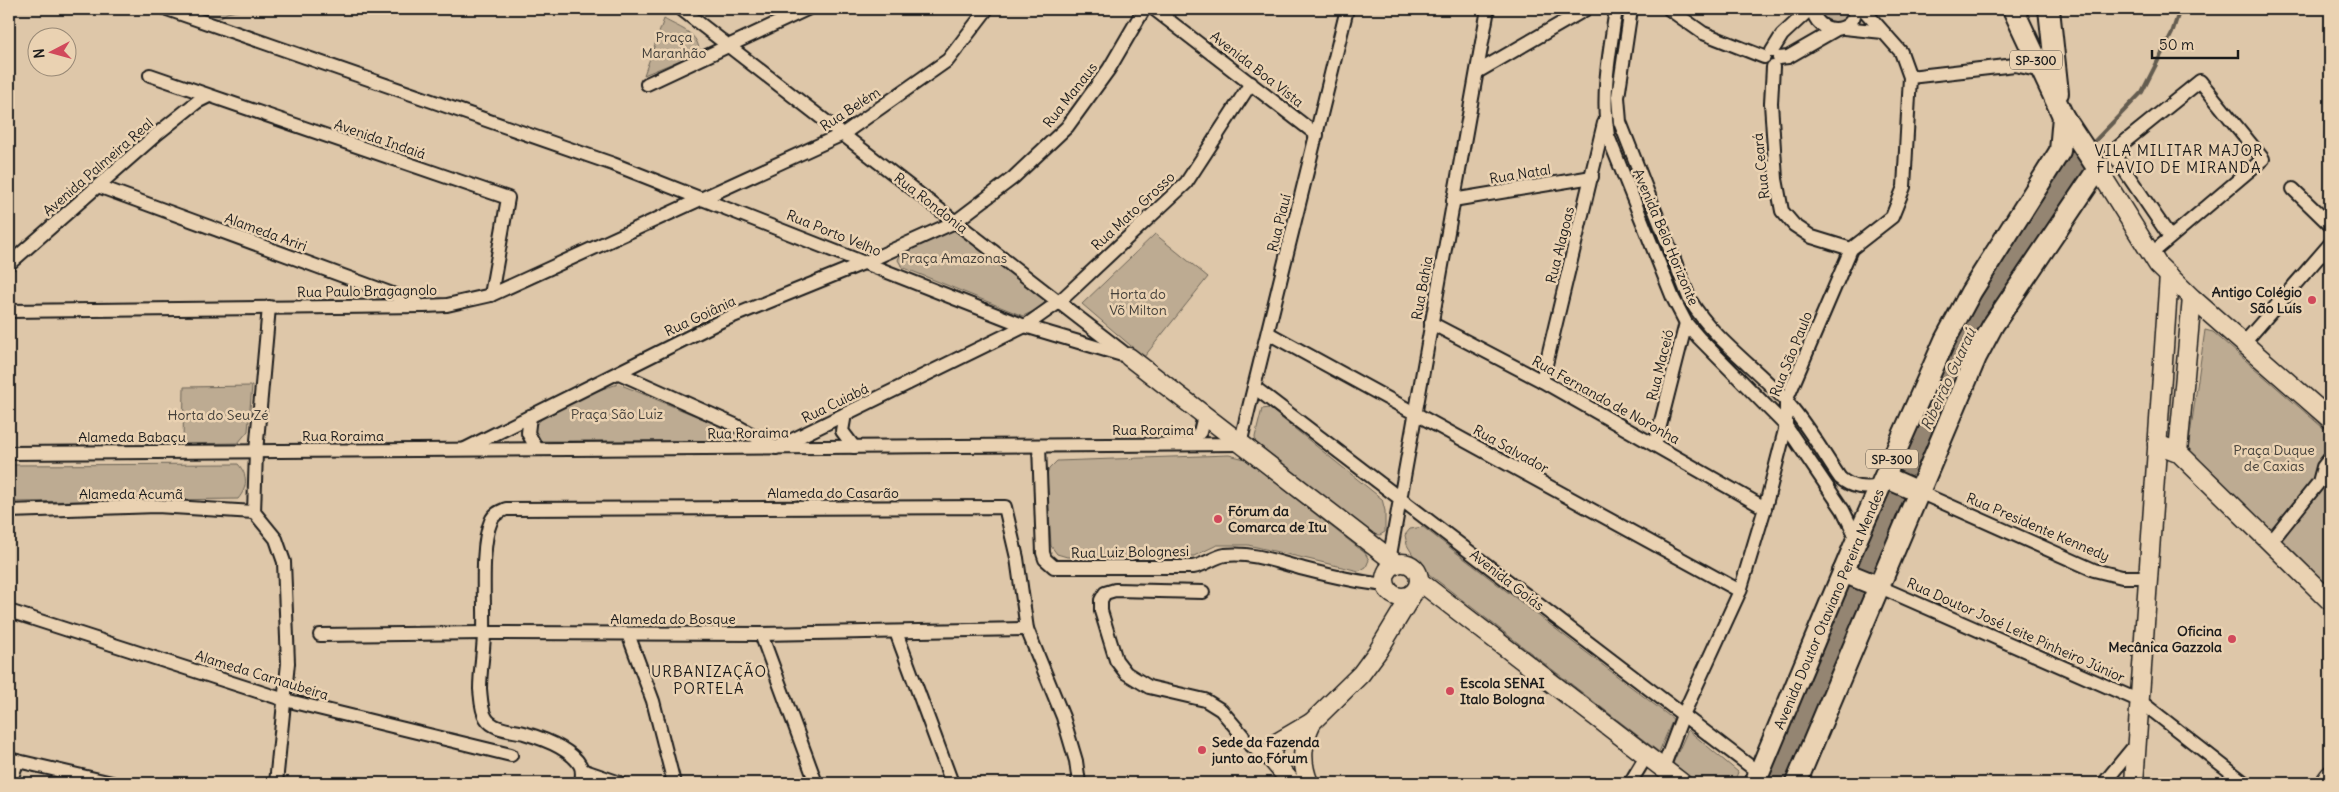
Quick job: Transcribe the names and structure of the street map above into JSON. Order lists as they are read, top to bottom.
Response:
{
  "streets": {
    "main road": ["SP-300", "Avenida Doutor Otaviano Pereira Mendes"],
    "street": [
      "Avenida Boa Vista",
      "Rua Manaus",
      "Rua Belém",
      "Avenida Indaiá",
      "Rua Ceará",
      "Avenida Palmeira Real",
      "Rua Natal",
      "Rua Rondonia",
      "Rua Mato Grosso",
      "Rua Piauí",
      "Alameda Ariri",
      "Rua Porto Velho",
      "Avenida Belo Horizonte",
      "Rua Alagoas",
      "Rua Bahia",
      "Rua Paulo Bragagnolo",
      "Rua Goiânia",
      "Rua São Paulo",
      "Rua Maceió",
      "Rua Fernando de Noronha",
      "Rua Cuiabá",
      "Rua Roraima",
      "Alameda Babaçu",
      "Rua Salvador",
      "Alameda do Casarão",
      "Alameda Acumã",
      "Rua Presidente Kennedy",
      "Rua Luiz Bolognesi",
      "Avenida Goiás",
      "Alameda do Bosque",
      "Rua Doutor José Leite Pinheiro Júnior",
      "Alameda Carnaubeira"
    ]
  },
  "crossings": [
    ["SP-300", "Avenida Doutor Otaviano Pereira Mendes"],
    ["Avenida Boa Vista", "Rua Mato Grosso"],
    ["Avenida Boa Vista", "Rua Piauí"],
    ["Rua Manaus", "Rua Rondonia"],
    ["Rua Manaus", "Rua Goiânia"],
    ["Rua Belém", "Rua Rondonia"],
    ["Rua Belém", "Rua Porto Velho"],
    ["Rua Belém", "Rua Paulo Bragagnolo"],
    ["Avenida Indaiá", "Avenida Palmeira Real"],
    ["Avenida Indaiá", "Rua Paulo Bragagnolo"],
    ["Rua Ceará", "Rua São Paulo"],
    ["Avenida Palmeira Real", "Alameda Ariri"],
    ["Rua Natal", "Rua Alagoas"],
    ["Rua Natal", "Rua Bahia"],
    ["Rua Rondonia", "Rua Mato Grosso"],
    ["Rua Rondonia", "Rua Porto Velho"],
    ["Rua Rondonia", "Rua Goiânia"],
    ["Rua Rondonia", "Rua Cuiabá"],
    ["Rua Mato Grosso", "Rua Cuiabá"],
    ["Rua Piauí", "Rua Roraima"],
    ["Rua Piauí", "Rua Salvador"],
    ["Rua Piauí", "Avenida Goiás"],
    ["Alameda Ariri", "Rua Paulo Bragagnolo"],
    ["Rua Porto Velho", "Rua Paulo Bragagnolo"],
    ["Rua Porto Velho", "Rua Goiânia"],
    ["Rua Porto Velho", "Rua Cuiabá"],
    ["Avenida Belo Horizonte", "Rua Alagoas"],
    ["Avenida Belo Horizonte", "Rua São Paulo"],
    ["Avenida Belo Horizonte", "Rua Maceió"],
    ["Avenida Belo Horizonte", "Rua Presidente Kennedy"],
    ["Avenida Belo Horizonte", "Avenida Doutor Otaviano Pereira Mendes"],
    ["Rua Alagoas", "Rua Fernando de Noronha"],
    ["Rua Bahia", "Rua Fernando de Noronha"],
    ["Rua Bahia", "Rua Salvador"],
    ["Rua Bahia", "Rua Luiz Bolognesi"],
    ["Rua Bahia", "Avenida Goiás"],
    ["Rua Goiânia", "Rua Roraima"],
    ["Rua São Paulo", "Rua Fernando de Noronha"],
    ["Rua São Paulo", "Rua Salvador"],
    ["Rua São Paulo", "Avenida Goiás"],
    ["Rua Maceió", "Rua Fernando de Noronha"],
    ["Rua Cuiabá", "Rua Roraima"],
    ["Rua Roraima", "Alameda Babaçu"],
    ["Rua Roraima", "Rua Luiz Bolognesi"],
    ["Alameda do Casarão", "Alameda do Bosque"],
    ["Rua Presidente Kennedy", "Avenida Doutor Otaviano Pereira Mendes"],
    ["Avenida Goiás", "Avenida Doutor Otaviano Pereira Mendes"],
    ["Avenida Doutor Otaviano Pereira Mendes", "Rua Doutor José Leite Pinheiro Júnior"]
  ],
  "districts": ["VILA MILITAR MAJOR FLAVIO DE MIRANDA", "URBANIZAÇÃO PORTELA"],
  "water": ["Ribeirão Guaraú"],
  "parks": [
    "Praça Maranhão",
    "Praça Amazonas",
    "Horta do Võ Milton",
    "Praça São Luiz",
    "Horta do Seu Zé",
    "Praça Duque de Caxias"
  ],
  "places": [
    "Antigo Colégio São Luís",
    "Fórum da Comarca de Itu",
    "Oficina Mecânica Gazzola",
    "Escola SENAI Italo Bologna",
    "Sede da Fazenda junto ao Fórum"
  ],
  "scale_bar": "50 m",
  "north": "left"
}
